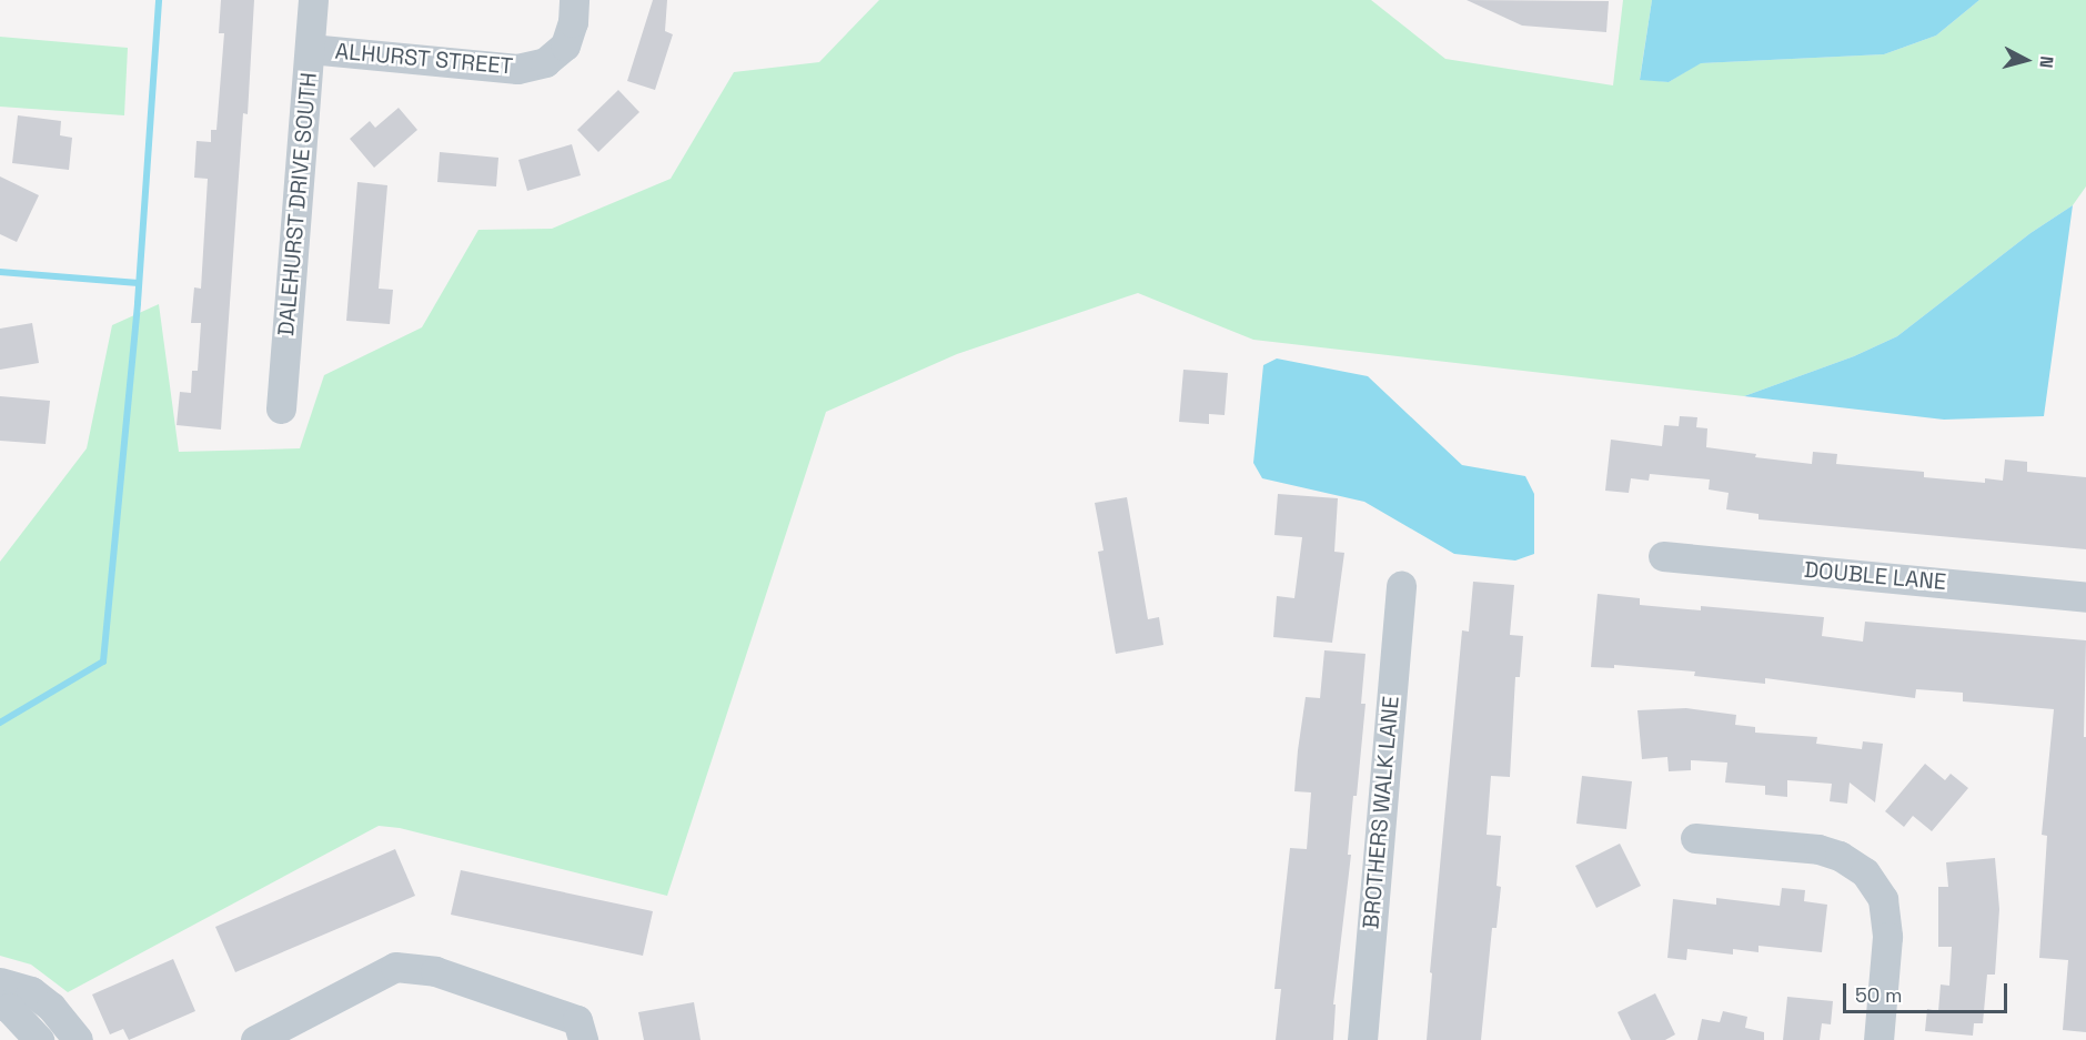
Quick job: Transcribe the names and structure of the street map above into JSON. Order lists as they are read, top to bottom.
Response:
{
  "streets": {
    "street": [
      "ALHURST STREET",
      "DALEHURST DRIVE SOUTH",
      "DOUBLE LANE",
      "BROTHERS WALK LANE"
    ]
  },
  "crossings": [
    ["ALHURST STREET", "DALEHURST DRIVE SOUTH"]
  ],
  "scale_bar": "50 m",
  "north": "right"
}
